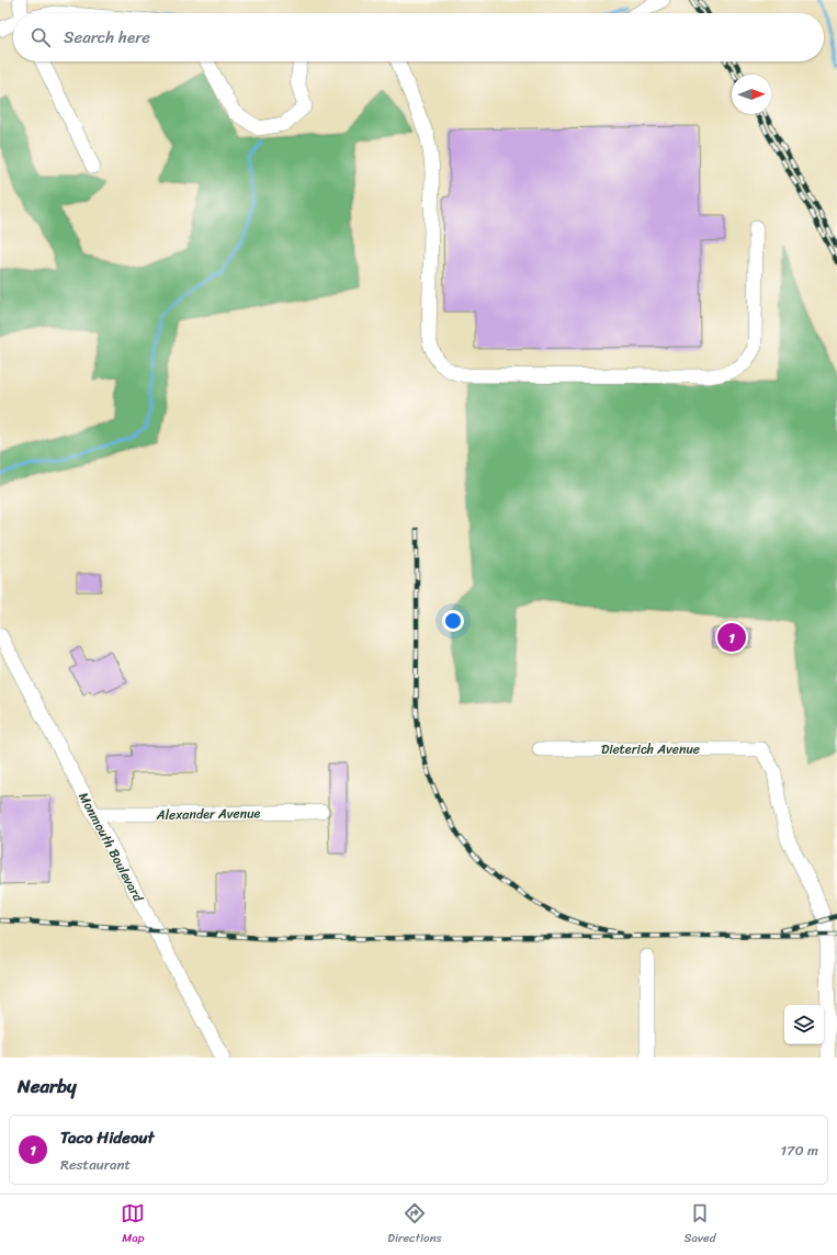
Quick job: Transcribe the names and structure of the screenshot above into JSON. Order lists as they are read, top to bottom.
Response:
{
  "streets": {
    "street": ["Dieterich Avenue", "Alexander Avenue", "Monmouth Boulevard"]
  },
  "crossings": [
    ["Alexander Avenue", "Monmouth Boulevard"]
  ],
  "north": "right",
  "page": {
    "search": "Search here",
    "pins": "1",
    "heading": "Nearby",
    "list": [
      {
        "mark": "1",
        "name": "Taco Hideout",
        "note": "Restaurant",
        "value": "170 m"
      }
    ],
    "nav": ["Map", "Directions", "Saved"]
  }
}
